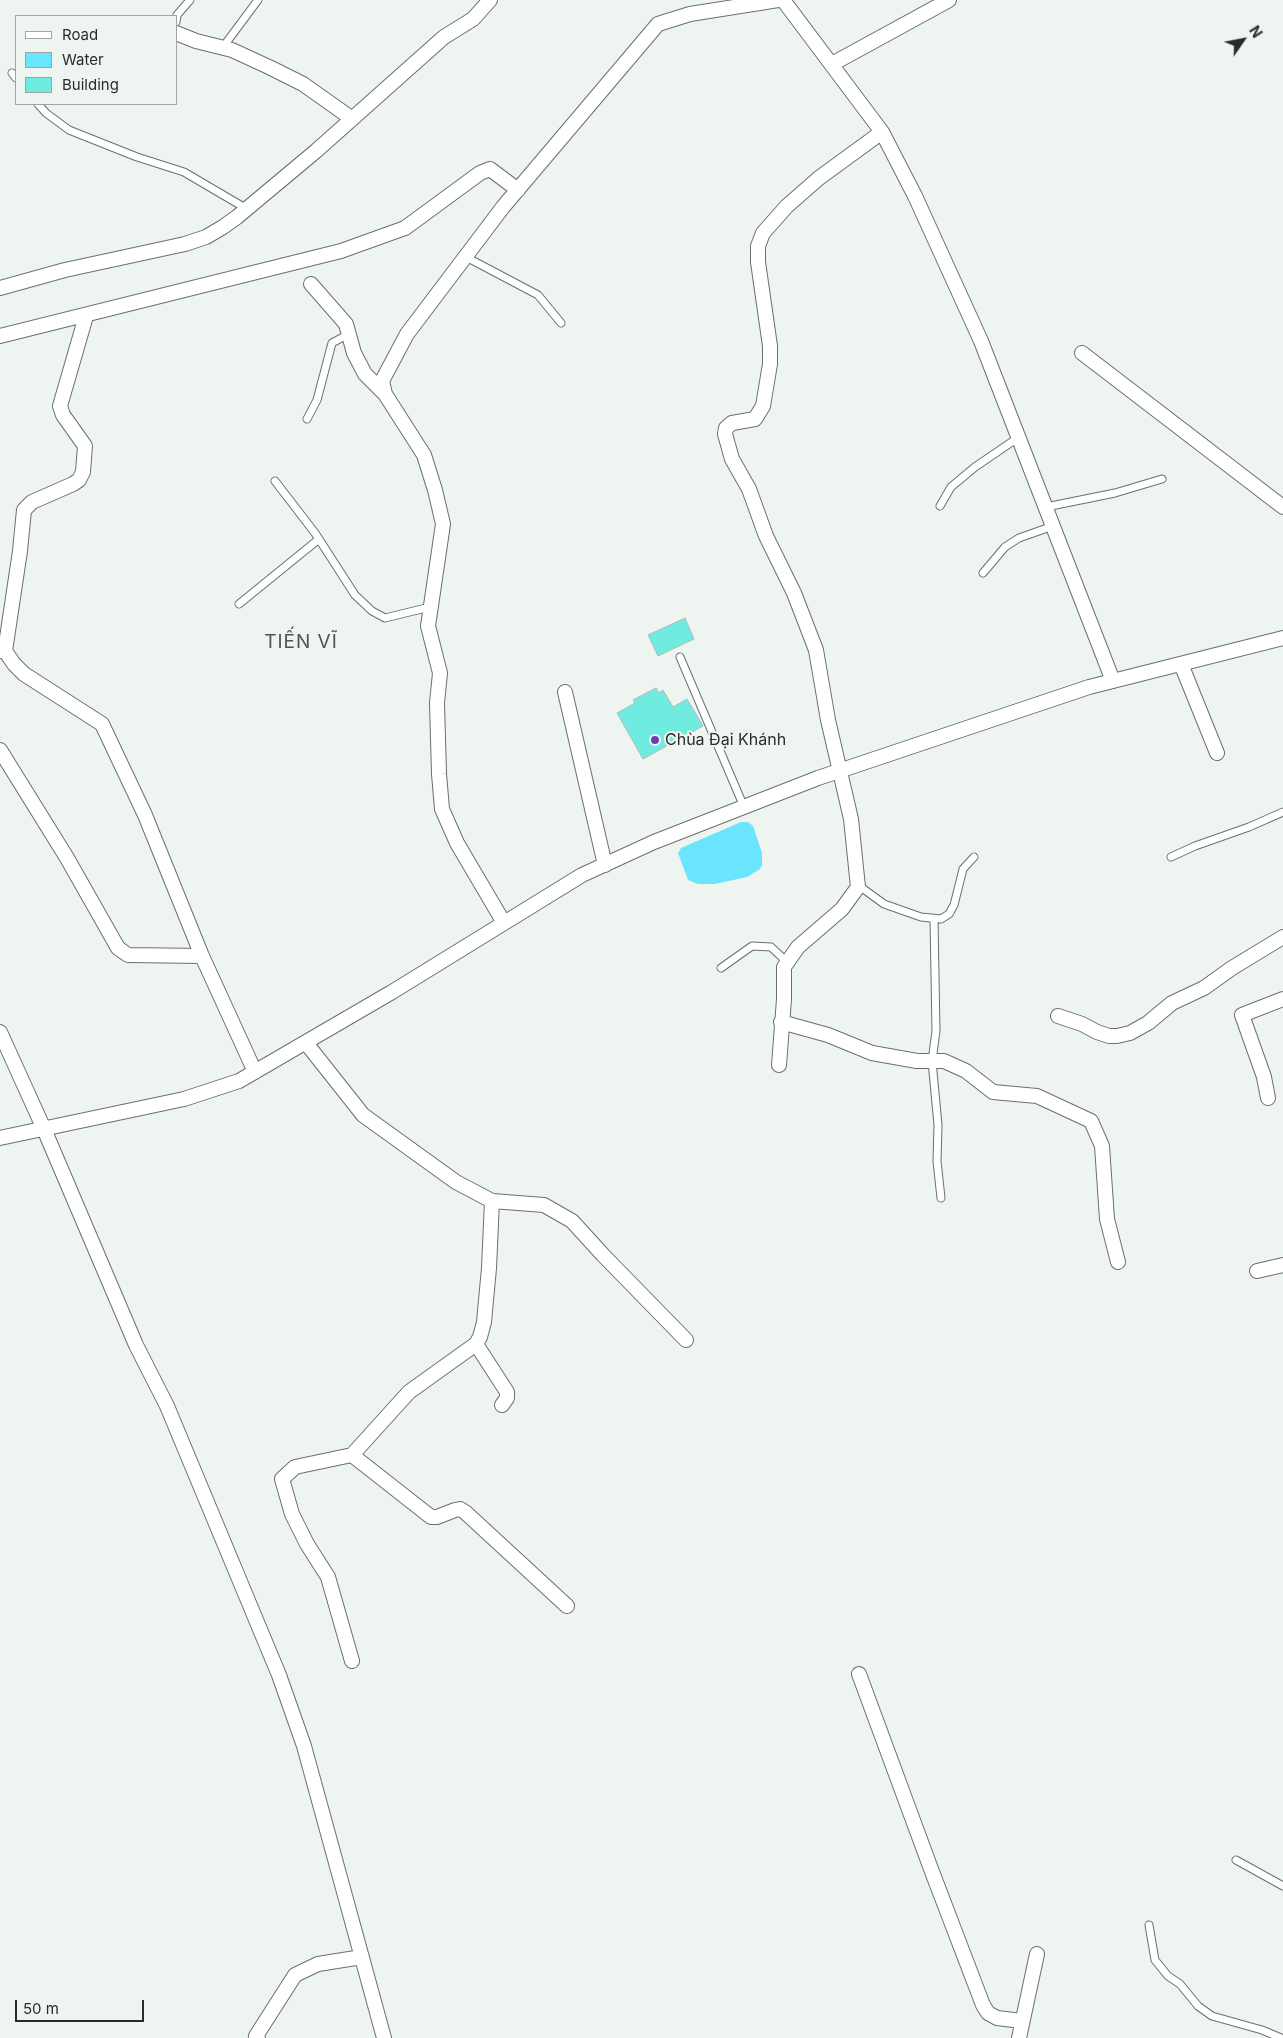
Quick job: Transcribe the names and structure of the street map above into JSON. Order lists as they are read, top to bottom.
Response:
{
  "districts": ["TIẾN VĨ"],
  "places": ["Chùa Đại Khánh"],
  "legend": ["Road", "Water", "Building"],
  "scale_bar": "50 m",
  "north": "top right"
}
